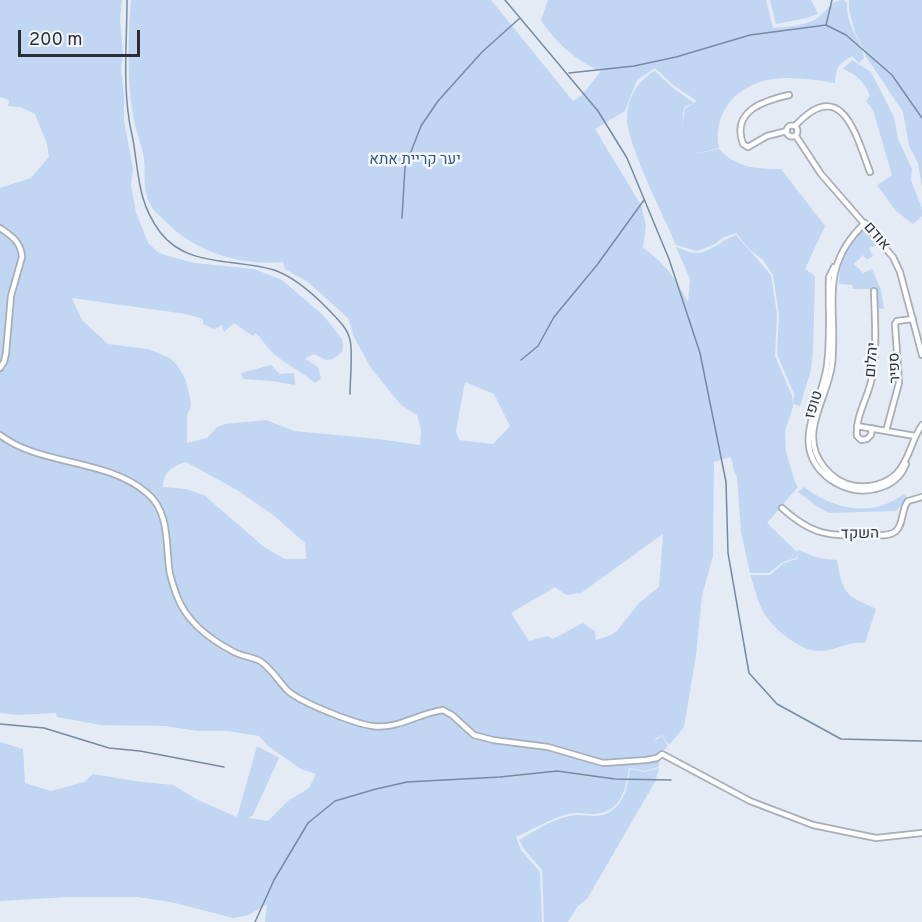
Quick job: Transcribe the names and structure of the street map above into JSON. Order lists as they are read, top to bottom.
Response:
{
  "streets": {
    "street": [
      "אודם",
      "יהלום",
      "ספיר",
      "טופז",
      "השקד"
    ]
  },
  "crossings": [
    ["אודם", "ספיר"],
    ["אודם", "טופז"]
  ],
  "parks": ["יער קריית אתא"],
  "scale_bar": "200 m"
}
